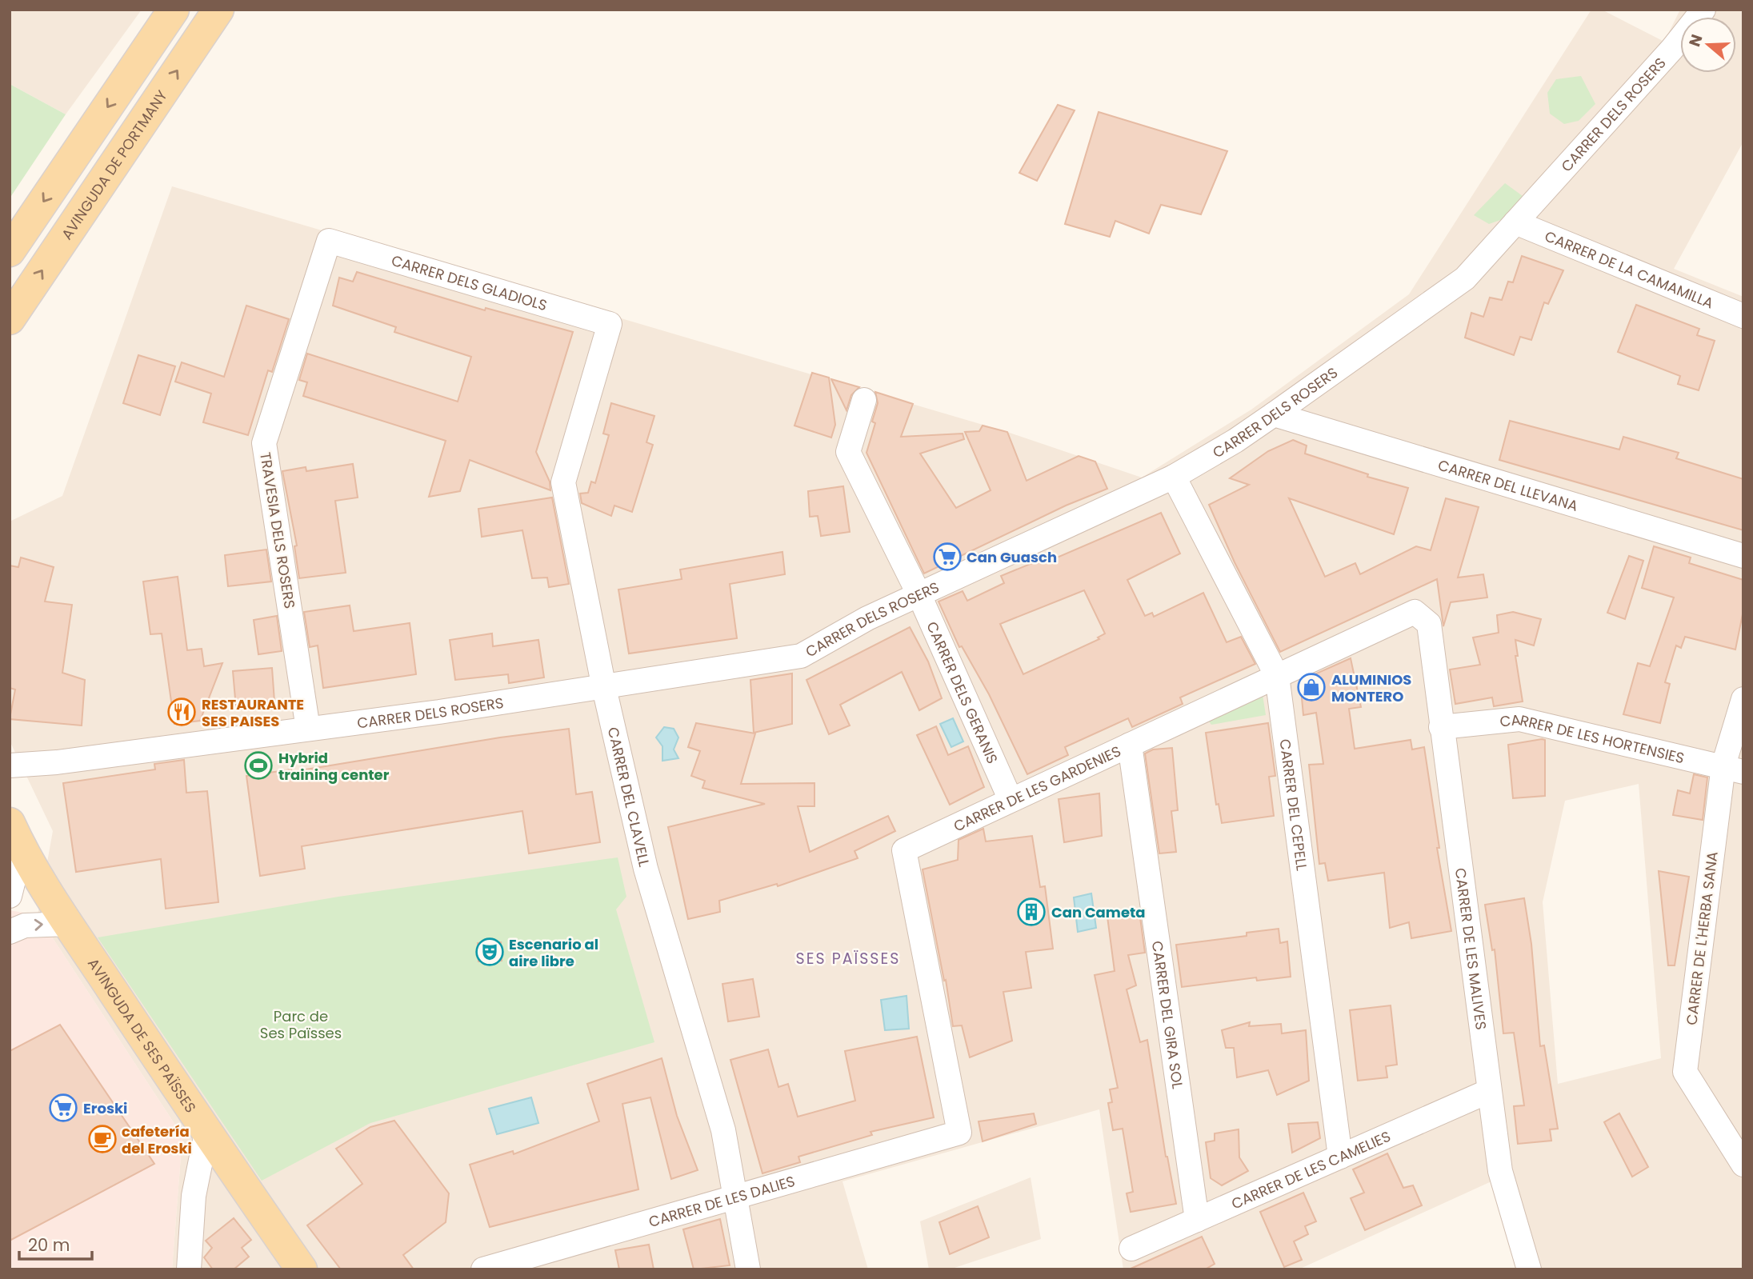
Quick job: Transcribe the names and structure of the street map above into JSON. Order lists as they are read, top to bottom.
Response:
{
  "streets": {
    "main road": ["AVINGUDA DE PORTMANY", "AVINGUDA DE SES PAÏSSES"],
    "street": [
      "CARRER DELS ROSERS",
      "CARRER DE LA CAMAMILLA",
      "CARRER DELS GLADIOLS",
      "CARRER DEL LLEVANA",
      "TRAVESIA DELS ROSERS",
      "CARRER DELS GERANIS",
      "CARRER DE LES HORTENSIES",
      "CARRER DE LES GARDENIES",
      "CARRER DEL CLAVELL",
      "CARRER DEL CEPELL",
      "CARRER DE L'HERBA SANA",
      "CARRER DE LES MALIVES",
      "CARRER DEL GIRA SOL",
      "CARRER DE LES CAMELIES",
      "CARRER DE LES DALIES"
    ]
  },
  "crossings": [
    ["CARRER DELS ROSERS", "CARRER DE LA CAMAMILLA"],
    ["CARRER DELS ROSERS", "CARRER DEL LLEVANA"],
    ["CARRER DELS ROSERS", "TRAVESIA DELS ROSERS"],
    ["CARRER DELS ROSERS", "CARRER DELS GERANIS"],
    ["CARRER DELS ROSERS", "CARRER DEL CLAVELL"],
    ["CARRER DELS ROSERS", "CARRER DEL CEPELL"],
    ["CARRER DELS GLADIOLS", "TRAVESIA DELS ROSERS"],
    ["CARRER DELS GLADIOLS", "CARRER DEL CLAVELL"],
    ["CARRER DELS GERANIS", "CARRER DE LES GARDENIES"],
    ["CARRER DE LES HORTENSIES", "CARRER DE L'HERBA SANA"],
    ["CARRER DE LES HORTENSIES", "CARRER DE LES MALIVES"],
    ["CARRER DE LES GARDENIES", "CARRER DEL CEPELL"],
    ["CARRER DE LES GARDENIES", "CARRER DE LES MALIVES"],
    ["CARRER DE LES GARDENIES", "CARRER DEL GIRA SOL"],
    ["CARRER DE LES GARDENIES", "CARRER DE LES DALIES"],
    ["CARRER DEL CLAVELL", "CARRER DE LES DALIES"],
    ["CARRER DEL CEPELL", "CARRER DE LES CAMELIES"],
    ["CARRER DE LES MALIVES", "CARRER DE LES CAMELIES"],
    ["CARRER DEL GIRA SOL", "CARRER DE LES CAMELIES"]
  ],
  "districts": ["SES PAÏSSES"],
  "parks": ["Parc de Ses Païsses"],
  "places": {
    "supermarket": ["Can Guasch", "Eroski"],
    "shop": ["ALUMINIOS MONTERO"],
    "restaurant": ["RESTAURANTE SES PAISES"],
    "sports": ["Hybrid training center"],
    "building": ["Can Cameta"],
    "theatre": ["Escenario al aire libre"],
    "cafe": ["cafetería del Eroski"]
  },
  "scale_bar": "20 m",
  "north": "left"
}
